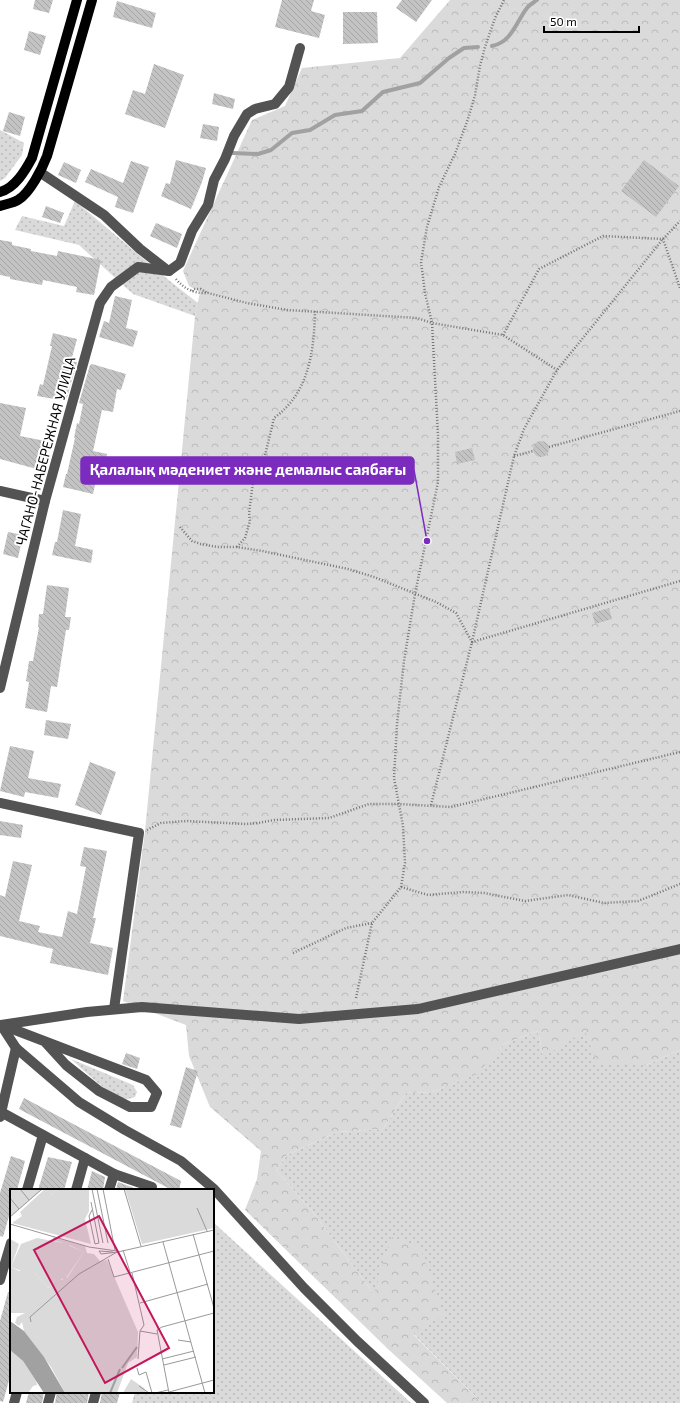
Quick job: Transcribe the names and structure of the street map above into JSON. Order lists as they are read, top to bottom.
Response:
{
  "streets": {
    "street": ["ЧАГАНО-НАБЕРЕЖНАЯ УЛИЦА"]
  },
  "places": ["Қалалық мәдениет және демалыс саябағы"],
  "scale_bar": "50 m"
}
